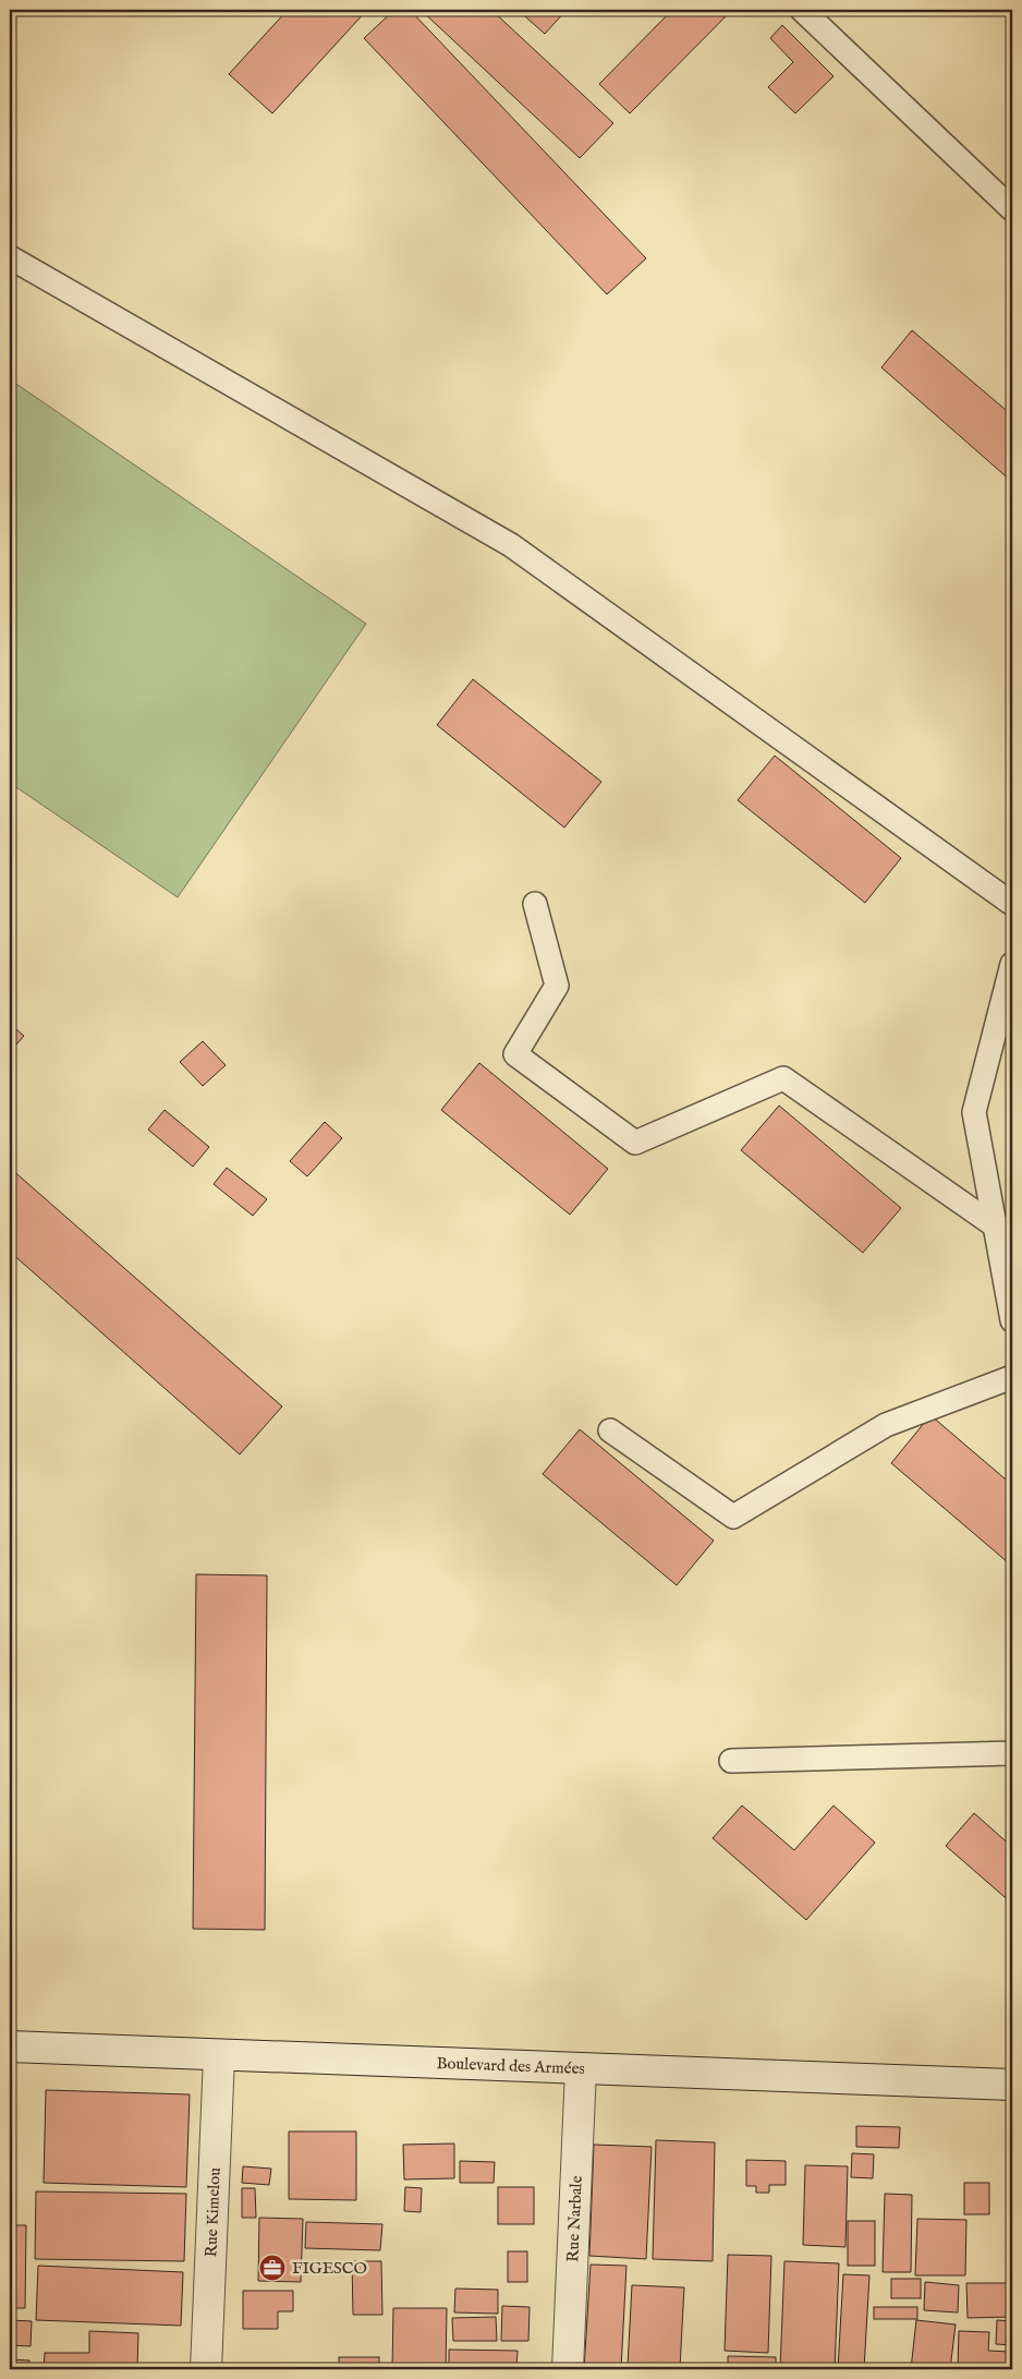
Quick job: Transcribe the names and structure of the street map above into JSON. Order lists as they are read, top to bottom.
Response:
{
  "streets": {
    "street": ["Boulevard des Armées", "Rue Kimelou", "Rue Narbale"]
  },
  "crossings": [
    ["Boulevard des Armées", "Rue Kimelou"],
    ["Boulevard des Armées", "Rue Narbale"]
  ],
  "places": {
    "office": ["FIGESCO"]
  }
}
